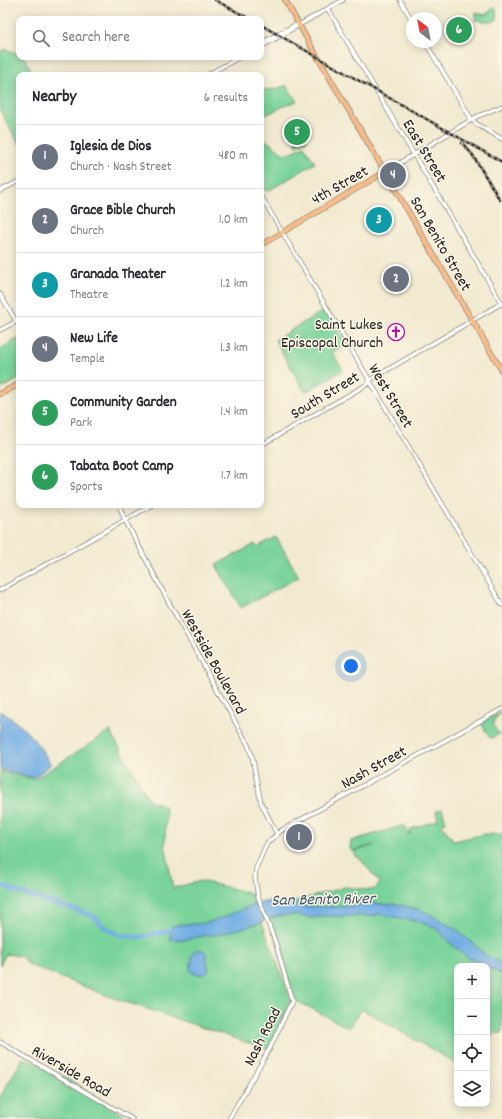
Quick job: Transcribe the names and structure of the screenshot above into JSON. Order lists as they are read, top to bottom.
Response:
{
  "streets": {
    "main road": ["4th Street", "San Benito Street"],
    "street": [
      "East Street",
      "South Street",
      "West Street",
      "Westside Boulevard",
      "Nash Street",
      "Nash Road",
      "Riverside Road"
    ]
  },
  "crossings": [
    ["East Street", "4th Street"],
    ["East Street", "South Street"],
    ["4th Street", "San Benito Street"],
    ["4th Street", "West Street"],
    ["San Benito Street", "South Street"],
    ["South Street", "West Street"],
    ["Westside Boulevard", "Nash Street"],
    ["Nash Street", "Nash Road"]
  ],
  "water": ["San Benito River"],
  "places": {
    "church": ["Saint Lukes Episcopal Church"]
  },
  "north": "top left",
  "page": {
    "pins": [
      "6",
      "5",
      "4",
      "3",
      "2",
      "1"
    ],
    "search": "Search here",
    "heading": ["Nearby", "6 results"],
    "list": [
      {
        "mark": "1",
        "name": "Iglesia de Dios",
        "note": "Church · Nash Street",
        "value": "480 m"
      },
      {
        "mark": "2",
        "name": "Grace Bible Church",
        "note": "Church",
        "value": "1.0 km"
      },
      {
        "mark": "3",
        "name": "Granada Theater",
        "note": "Theatre",
        "value": "1.2 km"
      },
      {
        "mark": "4",
        "name": "New Life",
        "note": "Temple",
        "value": "1.3 km"
      },
      {
        "mark": "5",
        "name": "Community Garden",
        "note": "Park",
        "value": "1.4 km"
      },
      {
        "mark": "6",
        "name": "Tabata Boot Camp",
        "note": "Sports",
        "value": "1.7 km"
      }
    ],
    "map_buttons": ["+", "−"]
  }
}
